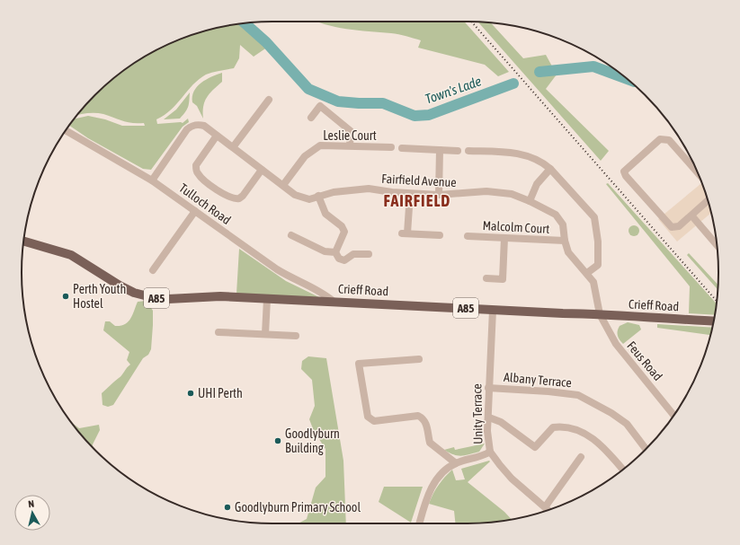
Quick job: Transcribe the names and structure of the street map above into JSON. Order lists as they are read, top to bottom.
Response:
{
  "streets": {
    "main road": ["Crieff Road", "A85"],
    "street": [
      "Leslie Court",
      "Fairfield Avenue",
      "Tulloch Road",
      "Malcolm Court",
      "Feus Road",
      "Albany Terrace",
      "Unity Terrace"
    ]
  },
  "crossings": [
    ["Leslie Court", "Fairfield Avenue"],
    ["Fairfield Avenue", "Tulloch Road"],
    ["Fairfield Avenue", "Malcolm Court"],
    ["Fairfield Avenue", "Crieff Road"],
    ["Fairfield Avenue", "Feus Road"],
    ["Tulloch Road", "Crieff Road"],
    ["Crieff Road", "Feus Road"],
    ["Crieff Road", "Unity Terrace"],
    ["Albany Terrace", "Unity Terrace"]
  ],
  "districts": ["FAIRFIELD"],
  "water": ["Town's Lade"],
  "places": [
    "Perth Youth Hostel",
    "UHI Perth",
    "Goodlyburn Building",
    "Goodlyburn Primary School"
  ],
  "north": "top"
}
